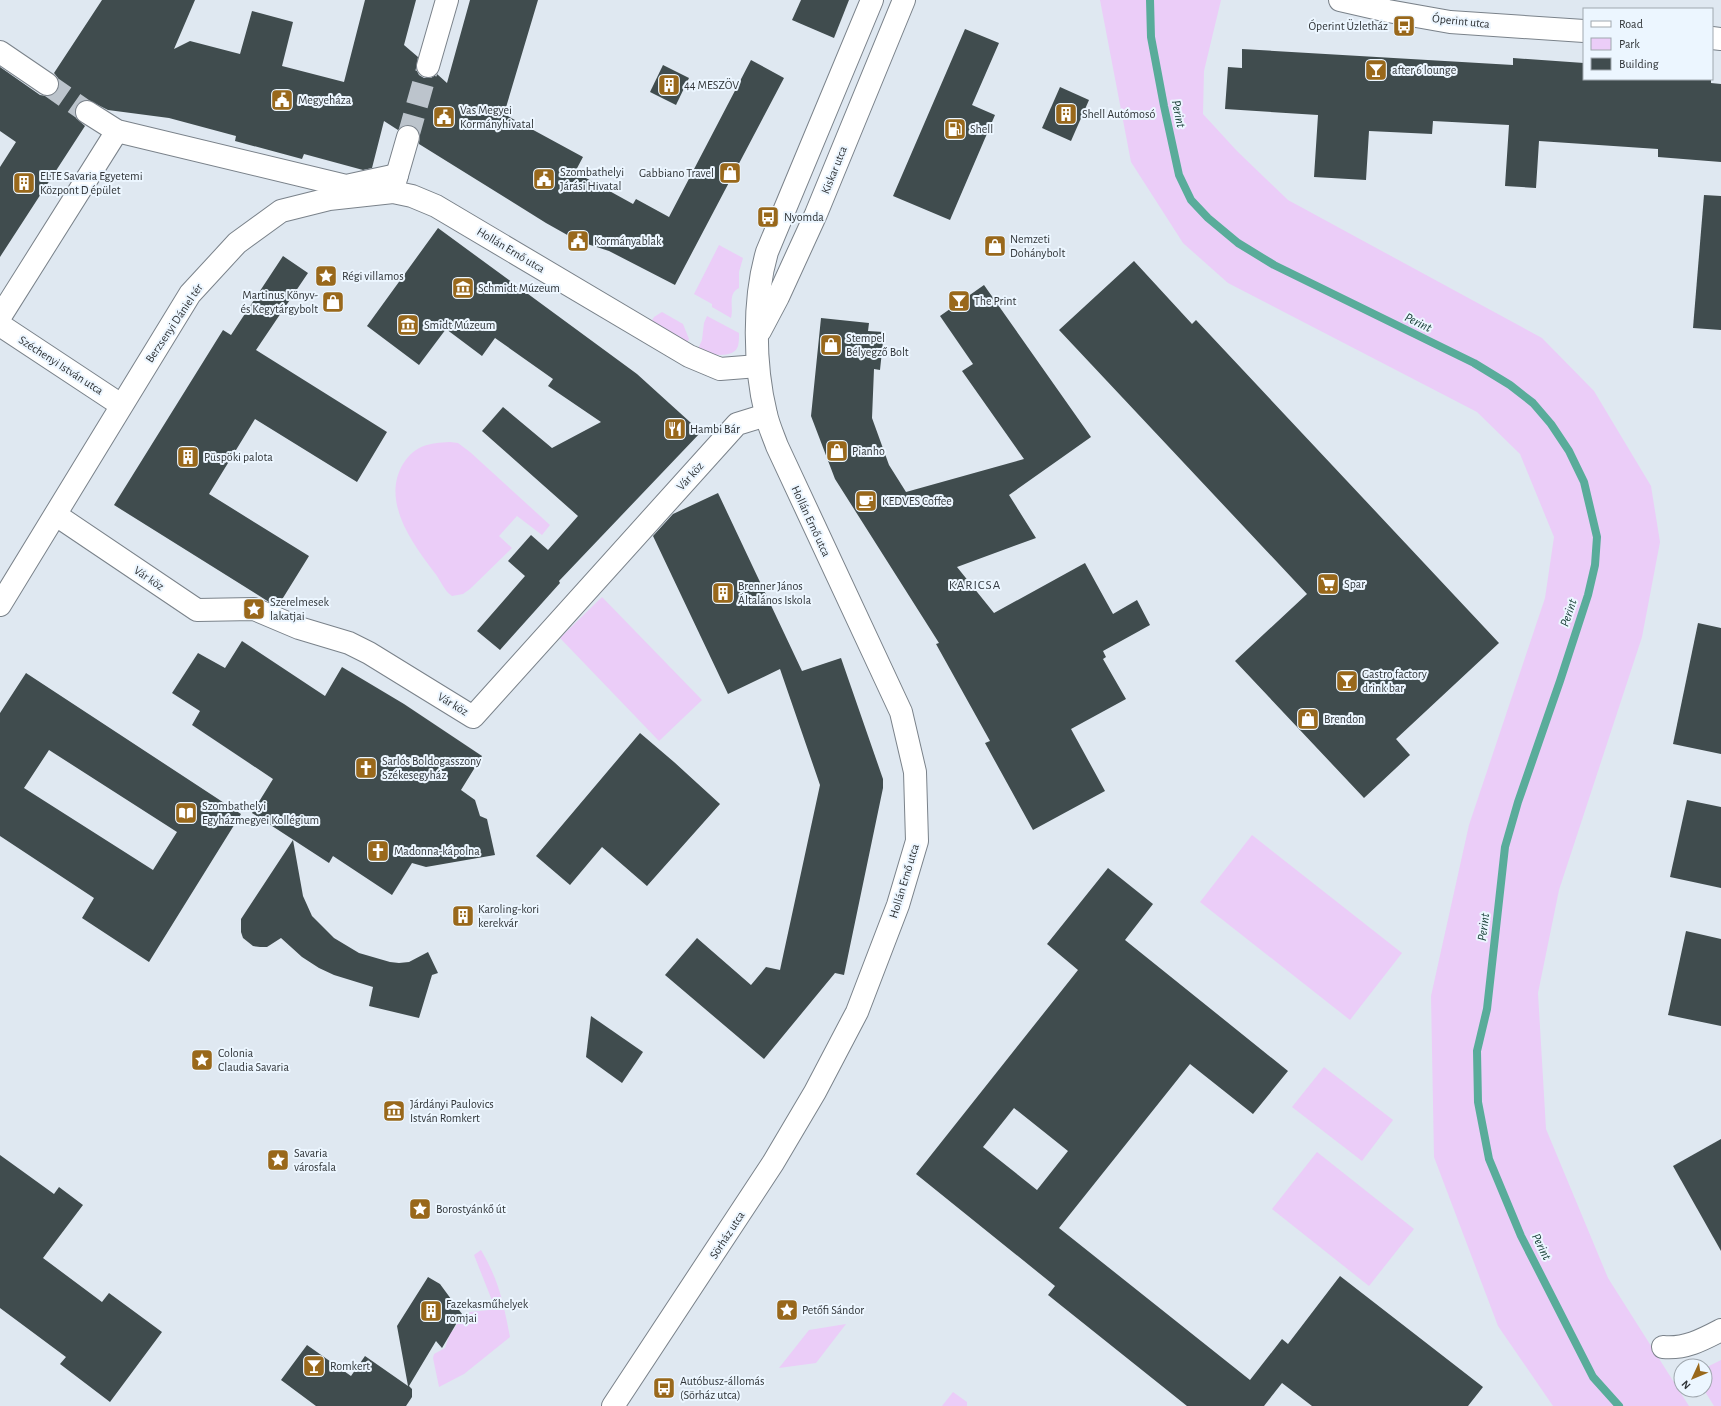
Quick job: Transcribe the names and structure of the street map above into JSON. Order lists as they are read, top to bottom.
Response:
{
  "streets": {
    "street": [
      "Óperint utca",
      "Kiskar utca",
      "Hollán Ernő utca",
      "Berzsenyi Dániel tér",
      "Széchenyi István utca",
      "Vár köz",
      "Sörház utca"
    ]
  },
  "crossings": [
    ["Kiskar utca", "Hollán Ernő utca"],
    ["Hollán Ernő utca", "Berzsenyi Dániel tér"],
    ["Hollán Ernő utca", "Vár köz"],
    ["Hollán Ernő utca", "Sörház utca"],
    ["Berzsenyi Dániel tér", "Széchenyi István utca"],
    ["Berzsenyi Dániel tér", "Vár köz"]
  ],
  "districts": ["KARICSA"],
  "water": ["Perint"],
  "places": {
    "bus stop": ["Óperint Üzletház", "Nyomda", "Autóbusz-állomás (Sörház utca)"],
    "bar": [
      "after 6 lounge",
      "The Print",
      "Gastro factory drink bar",
      "Romkert"
    ],
    "building": [
      "44 MESZÖV",
      "Shell Autómosó",
      "ELTE Savaria Egyetemi Központ D épület",
      "Püspöki palota",
      "Brenner János Általános Iskola",
      "Karoling-kori kerekvár",
      "Fazekasműhelyek romjai"
    ],
    "public building": [
      "Megyeháza",
      "Vas Megyei Kormányhivatal",
      "Szombathelyi Járási Hivatal",
      "Kormányablak"
    ],
    "fuel station": ["Shell"],
    "shop": [
      "Gabbiano Travel",
      "Nemzeti Dohánybolt",
      "Martinus Könyv- és Kegytárgybolt",
      "Stempel Bélyegző Bolt",
      "Pianho",
      "Brendon"
    ],
    "place": [
      "Régi villamos",
      "Szerelmesek lakatjai",
      "Colonia Claudia Savaria",
      "Savaria városfala",
      "Borostyánkő út",
      "Petőfi Sándor"
    ],
    "museum": ["Schmidt Múzeum", "Smidt Múzeum", "Járdányi Paulovics István Romkert"],
    "restaurant": ["Hambi Bár"],
    "cafe": ["KEDVES Coffee"],
    "supermarket": ["Spar"],
    "church": ["Sarlós Boldogasszony Székesegyház", "Madonna-kápolna"],
    "library": ["Szombathelyi Egyházmegyei Kollégium"]
  },
  "legend": ["Road", "Park", "Building"],
  "north": "bottom left"
}
